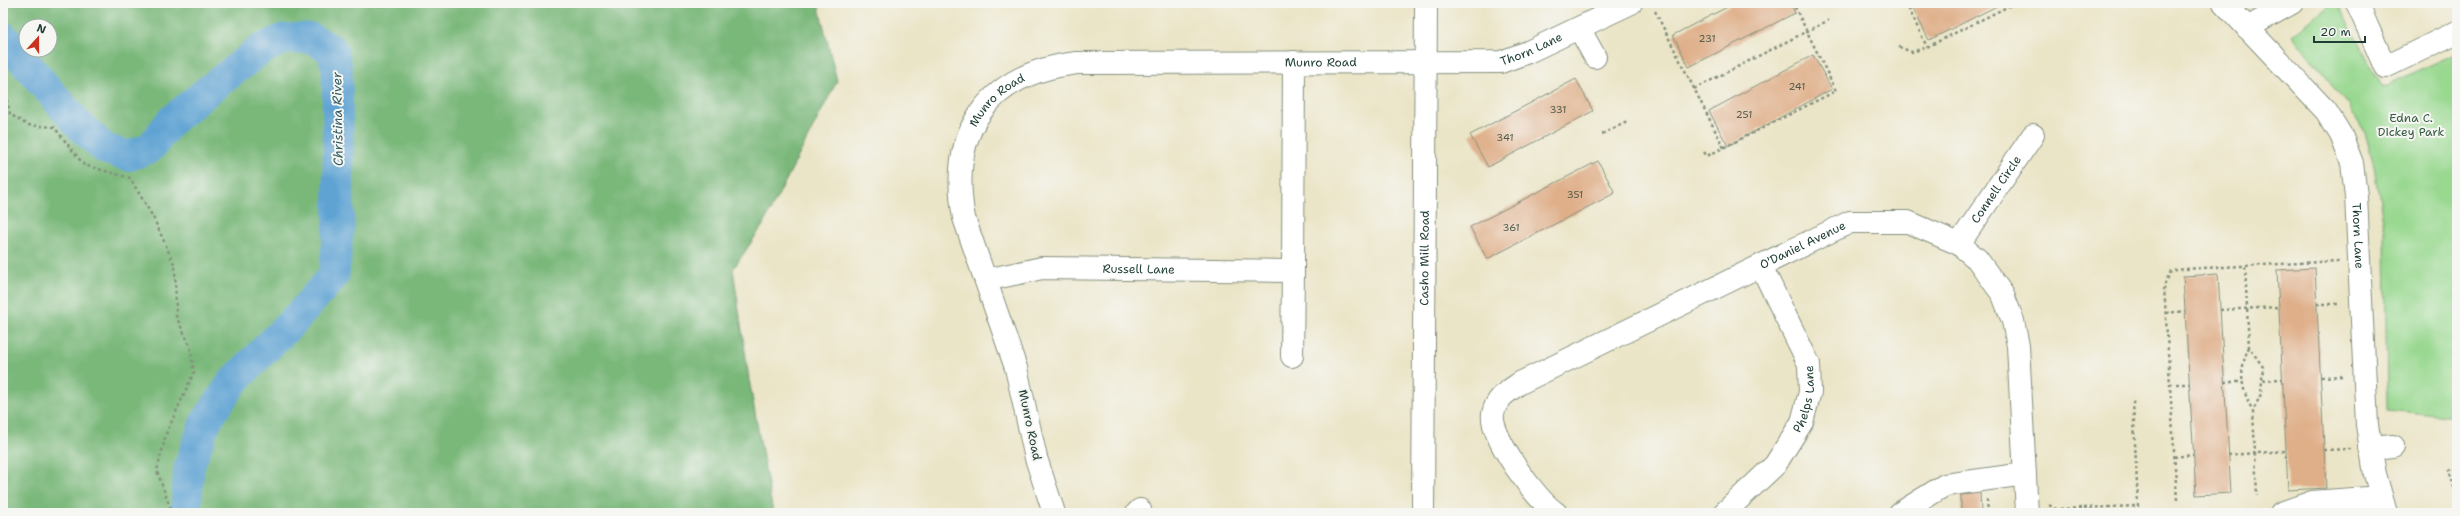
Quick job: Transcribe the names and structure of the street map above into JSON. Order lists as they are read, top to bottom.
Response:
{
  "streets": {
    "street": [
      "Thorn Lane",
      "Munro Road",
      "Connell Circle",
      "O'Daniel Avenue",
      "Casho Mill Road",
      "Russell Lane",
      "Phelps Lane"
    ]
  },
  "crossings": [
    ["Thorn Lane", "Munro Road"],
    ["Thorn Lane", "Casho Mill Road"],
    ["Munro Road", "Casho Mill Road"],
    ["Munro Road", "Russell Lane"],
    ["Connell Circle", "O'Daniel Avenue"],
    ["O'Daniel Avenue", "Phelps Lane"]
  ],
  "water": ["Christina River"],
  "parks": ["Edna C. Dickey Park"],
  "house_numbers": [
    "231",
    "241",
    "331",
    "251",
    "341",
    "351",
    "361"
  ],
  "scale_bar": "20 m",
  "north": "top"
}
